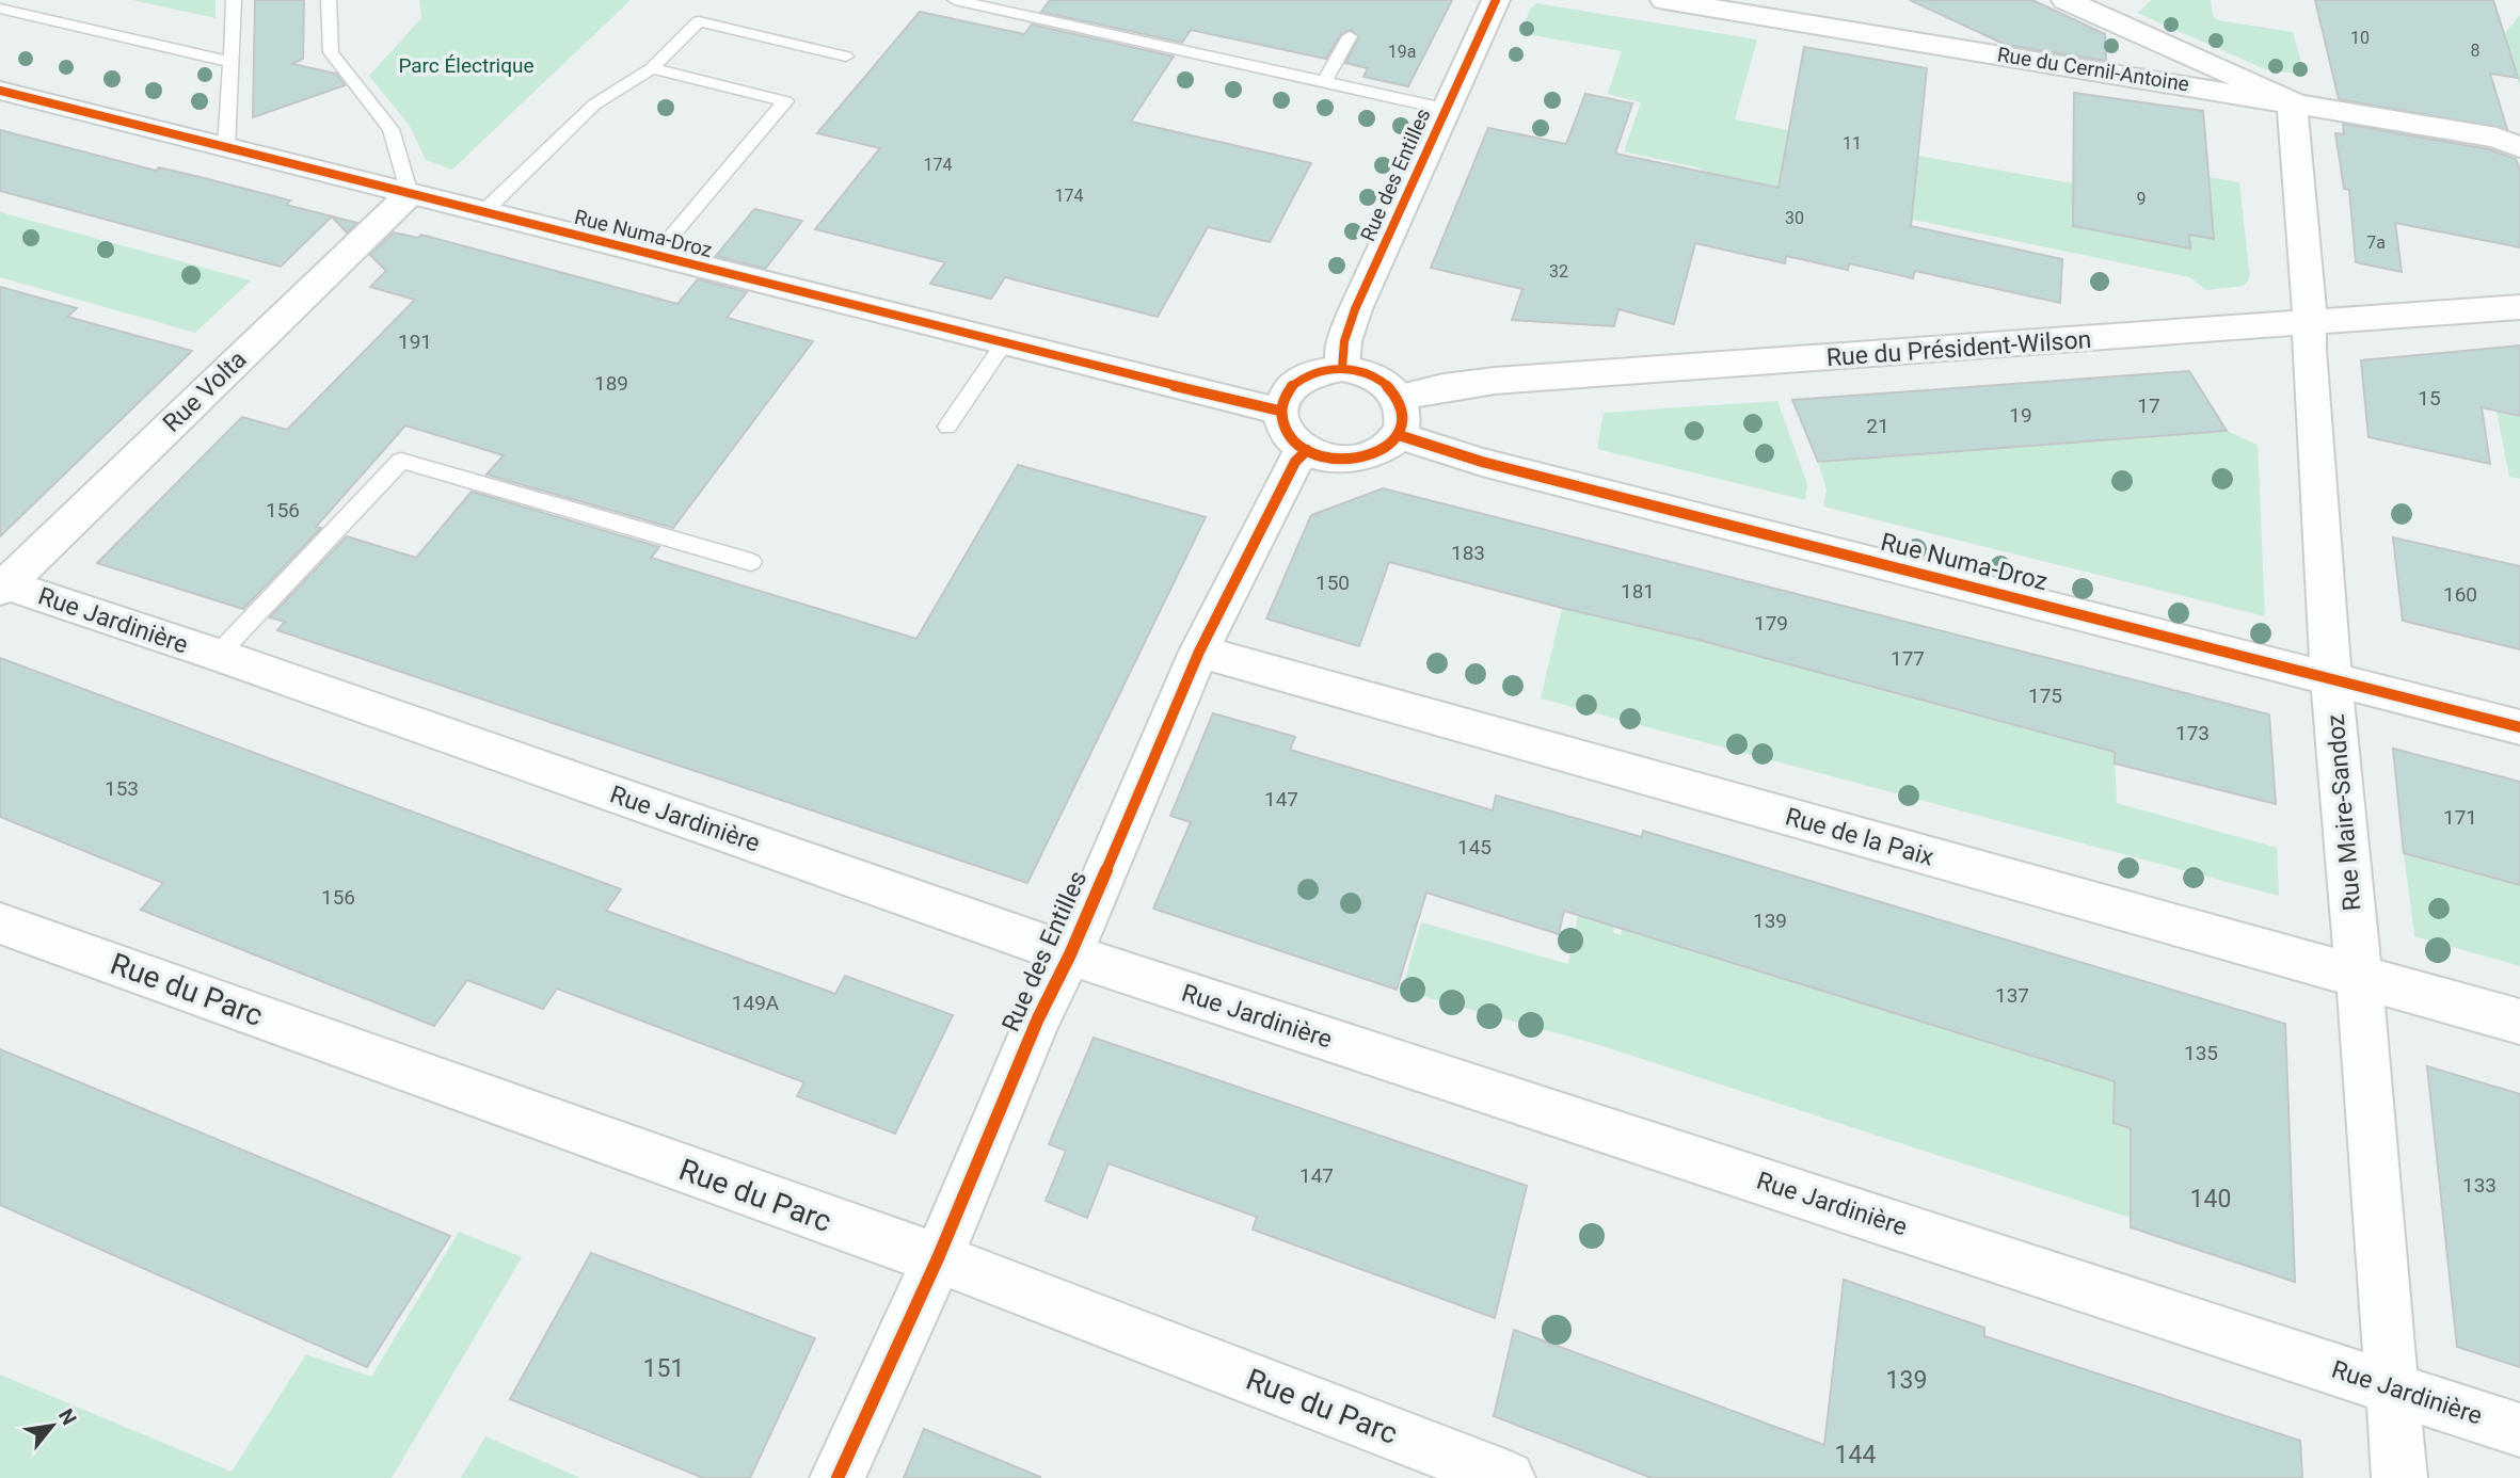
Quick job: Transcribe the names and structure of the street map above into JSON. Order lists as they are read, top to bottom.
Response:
{
  "streets": {
    "street": [
      "Rue du Cernil-Antoine",
      "Rue des Entilles",
      "Rue Numa-Droz",
      "Rue du Président-Wilson",
      "Rue Volta",
      "Rue Jardinière",
      "Rue Maire-Sandoz",
      "Rue de la Paix",
      "Rue du Parc"
    ]
  },
  "crossings": [
    ["Rue du Cernil-Antoine", "Rue Maire-Sandoz"],
    ["Rue des Entilles", "Rue Numa-Droz"],
    ["Rue des Entilles", "Rue du Président-Wilson"],
    ["Rue des Entilles", "Rue Jardinière"],
    ["Rue des Entilles", "Rue de la Paix"],
    ["Rue des Entilles", "Rue du Parc"],
    ["Rue Numa-Droz", "Rue du Président-Wilson"],
    ["Rue Numa-Droz", "Rue Volta"],
    ["Rue Numa-Droz", "Rue Maire-Sandoz"],
    ["Rue du Président-Wilson", "Rue Maire-Sandoz"],
    ["Rue Volta", "Rue Jardinière"],
    ["Rue Jardinière", "Rue Maire-Sandoz"],
    ["Rue Maire-Sandoz", "Rue de la Paix"]
  ],
  "parks": ["Parc Électrique"],
  "house_numbers": [
    "10",
    "8",
    "19a",
    "11",
    "174",
    "174",
    "9",
    "30",
    "7a",
    "32",
    "191",
    "189",
    "15",
    "17",
    "19",
    "21",
    "156",
    "183",
    "150",
    "181",
    "160",
    "179",
    "177",
    "175",
    "173",
    "153",
    "147",
    "171",
    "145",
    "156",
    "139",
    "137",
    "149A",
    "135",
    "147",
    "133",
    "140",
    "151",
    "139",
    "144"
  ],
  "north": "top right"
}
